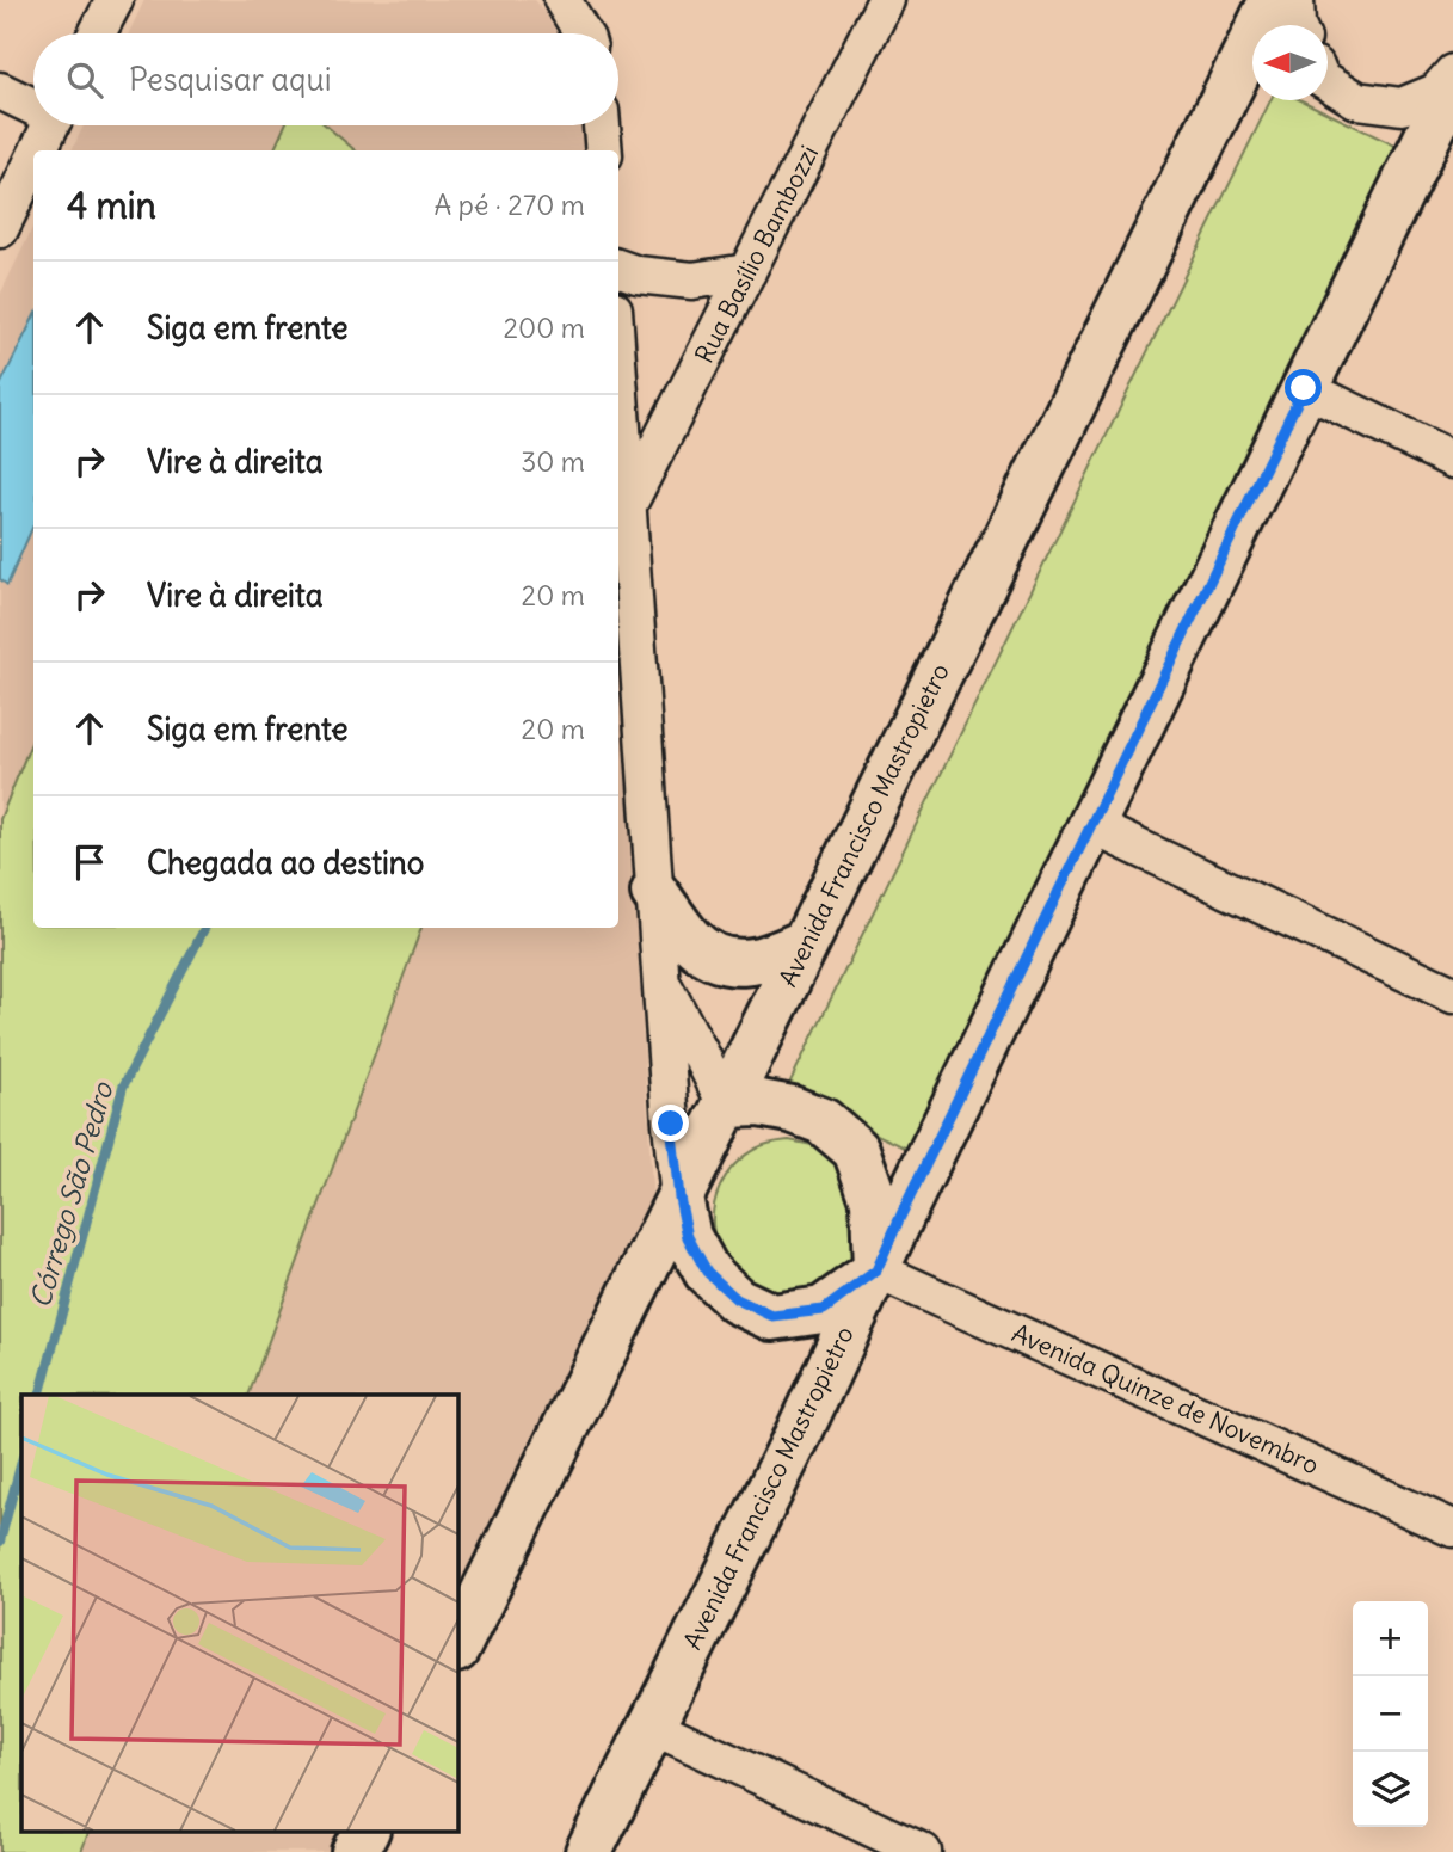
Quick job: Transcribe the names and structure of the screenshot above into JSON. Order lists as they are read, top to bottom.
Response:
{
  "streets": {
    "main road": ["Avenida Francisco Mastropietro"],
    "street": ["Rua Basílio Bambozzi", "Avenida Quinze de Novembro"]
  },
  "crossings": [
    ["Avenida Francisco Mastropietro", "Avenida Quinze de Novembro"]
  ],
  "water": ["Córrego São Pedro"],
  "north": "left",
  "page": {
    "search": "Pesquisar aqui",
    "heading": ["4 min", "A pé · 270 m"],
    "list": [
      ["Siga em frente", "200 m"],
      ["Vire à direita", "30 m"],
      ["Vire à direita", "20 m"],
      ["Siga em frente", "20 m"],
      "Chegada ao destino"
    ],
    "map_buttons": ["+", "−"]
  }
}
